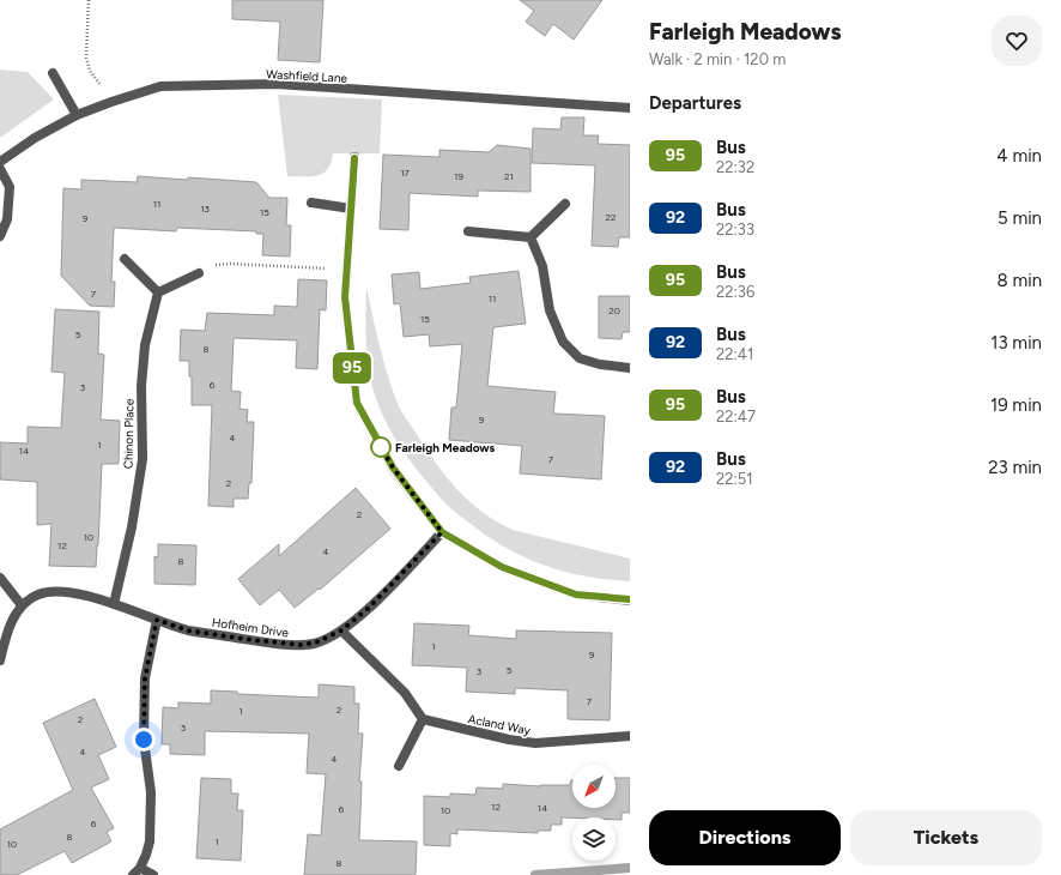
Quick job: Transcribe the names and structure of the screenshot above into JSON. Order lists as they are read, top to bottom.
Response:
{
  "streets": {
    "street": [
      "Washfield Lane",
      "Chinon Place",
      "Hofheim Drive",
      "Acland Way"
    ]
  },
  "crossings": [
    ["Chinon Place", "Hofheim Drive"]
  ],
  "places": ["Farleigh Meadows"],
  "lines": ["bus line 95"],
  "house_numbers": [
    "17",
    "19",
    "21",
    "11",
    "13",
    "15",
    "22",
    "9",
    "7",
    "11",
    "20",
    "15",
    "5",
    "8",
    "6",
    "3",
    "9",
    "4",
    "1",
    "14",
    "7",
    "2",
    "2",
    "10",
    "12",
    "4",
    "8",
    "1",
    "9",
    "5",
    "3",
    "7",
    "2",
    "1",
    "2",
    "3",
    "4",
    "4",
    "12",
    "14",
    "6",
    "10",
    "6",
    "8",
    "1",
    "10",
    "8"
  ],
  "north": "bottom left",
  "page": {
    "on_map": "95",
    "heading": [
      ["Farleigh Meadows", "Walk · 2 min · 120 m"],
      "Departures"
    ],
    "list": [
      {
        "mark": "95",
        "name": "Bus",
        "note": "22:32",
        "value": "4 min"
      },
      {
        "mark": "92",
        "name": "Bus",
        "note": "22:33",
        "value": "5 min"
      },
      {
        "mark": "95",
        "name": "Bus",
        "note": "22:36",
        "value": "8 min"
      },
      {
        "mark": "92",
        "name": "Bus",
        "note": "22:41",
        "value": "13 min"
      },
      {
        "mark": "95",
        "name": "Bus",
        "note": "22:47",
        "value": "19 min"
      },
      {
        "mark": "92",
        "name": "Bus",
        "note": "22:51",
        "value": "23 min"
      }
    ],
    "buttons": ["Directions", "Tickets"]
  }
}
